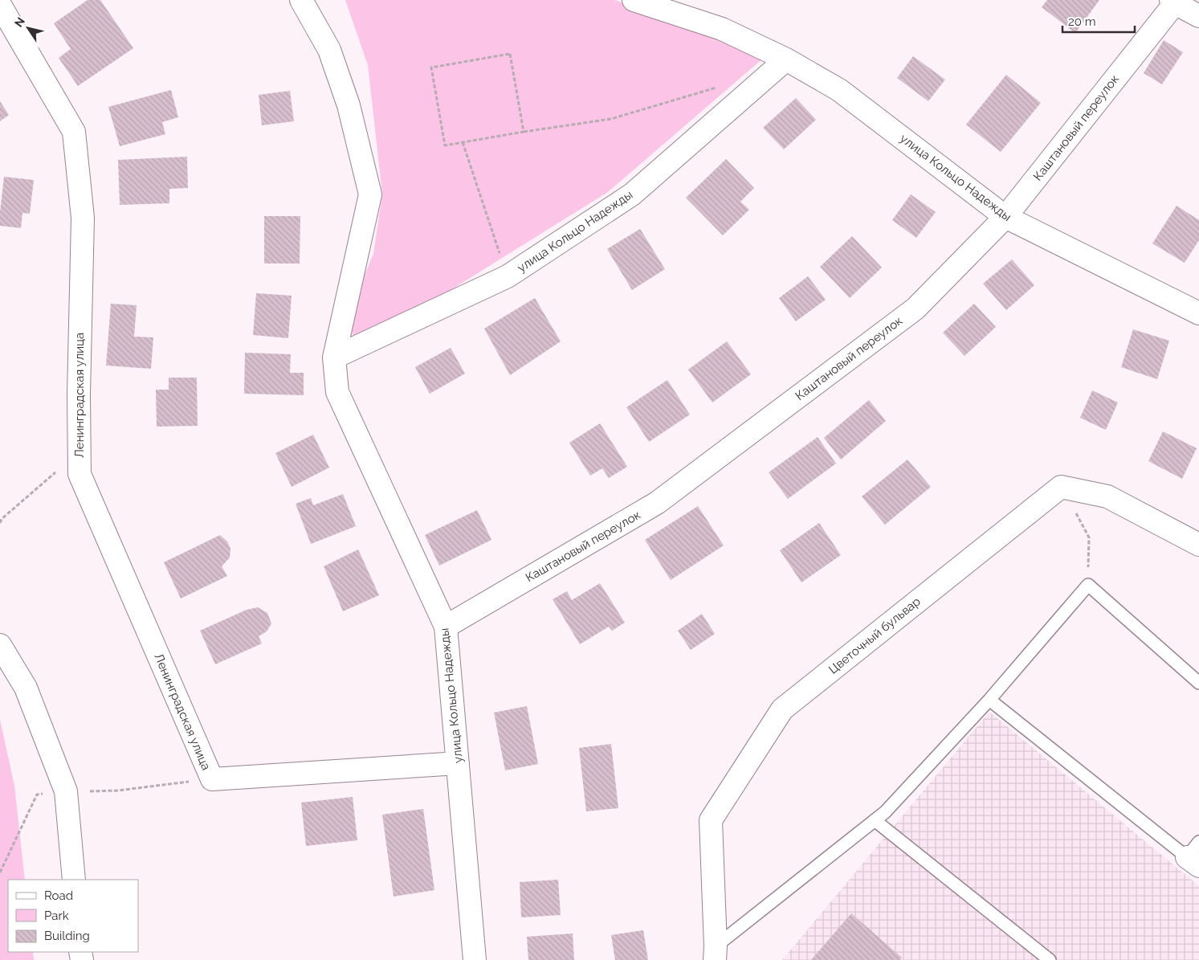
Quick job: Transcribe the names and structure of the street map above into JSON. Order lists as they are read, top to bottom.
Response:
{
  "streets": {
    "street": [
      "Каштановый переулок",
      "улица Кольцо Надежды",
      "Ленинградская улица",
      "Цветочный бульвар"
    ]
  },
  "crossings": [
    ["Каштановый переулок", "улица Кольцо Надежды"],
    ["улица Кольцо Надежды", "Ленинградская улица"]
  ],
  "legend": ["Road", "Park", "Building"],
  "scale_bar": "20 m",
  "north": "top left"
}
